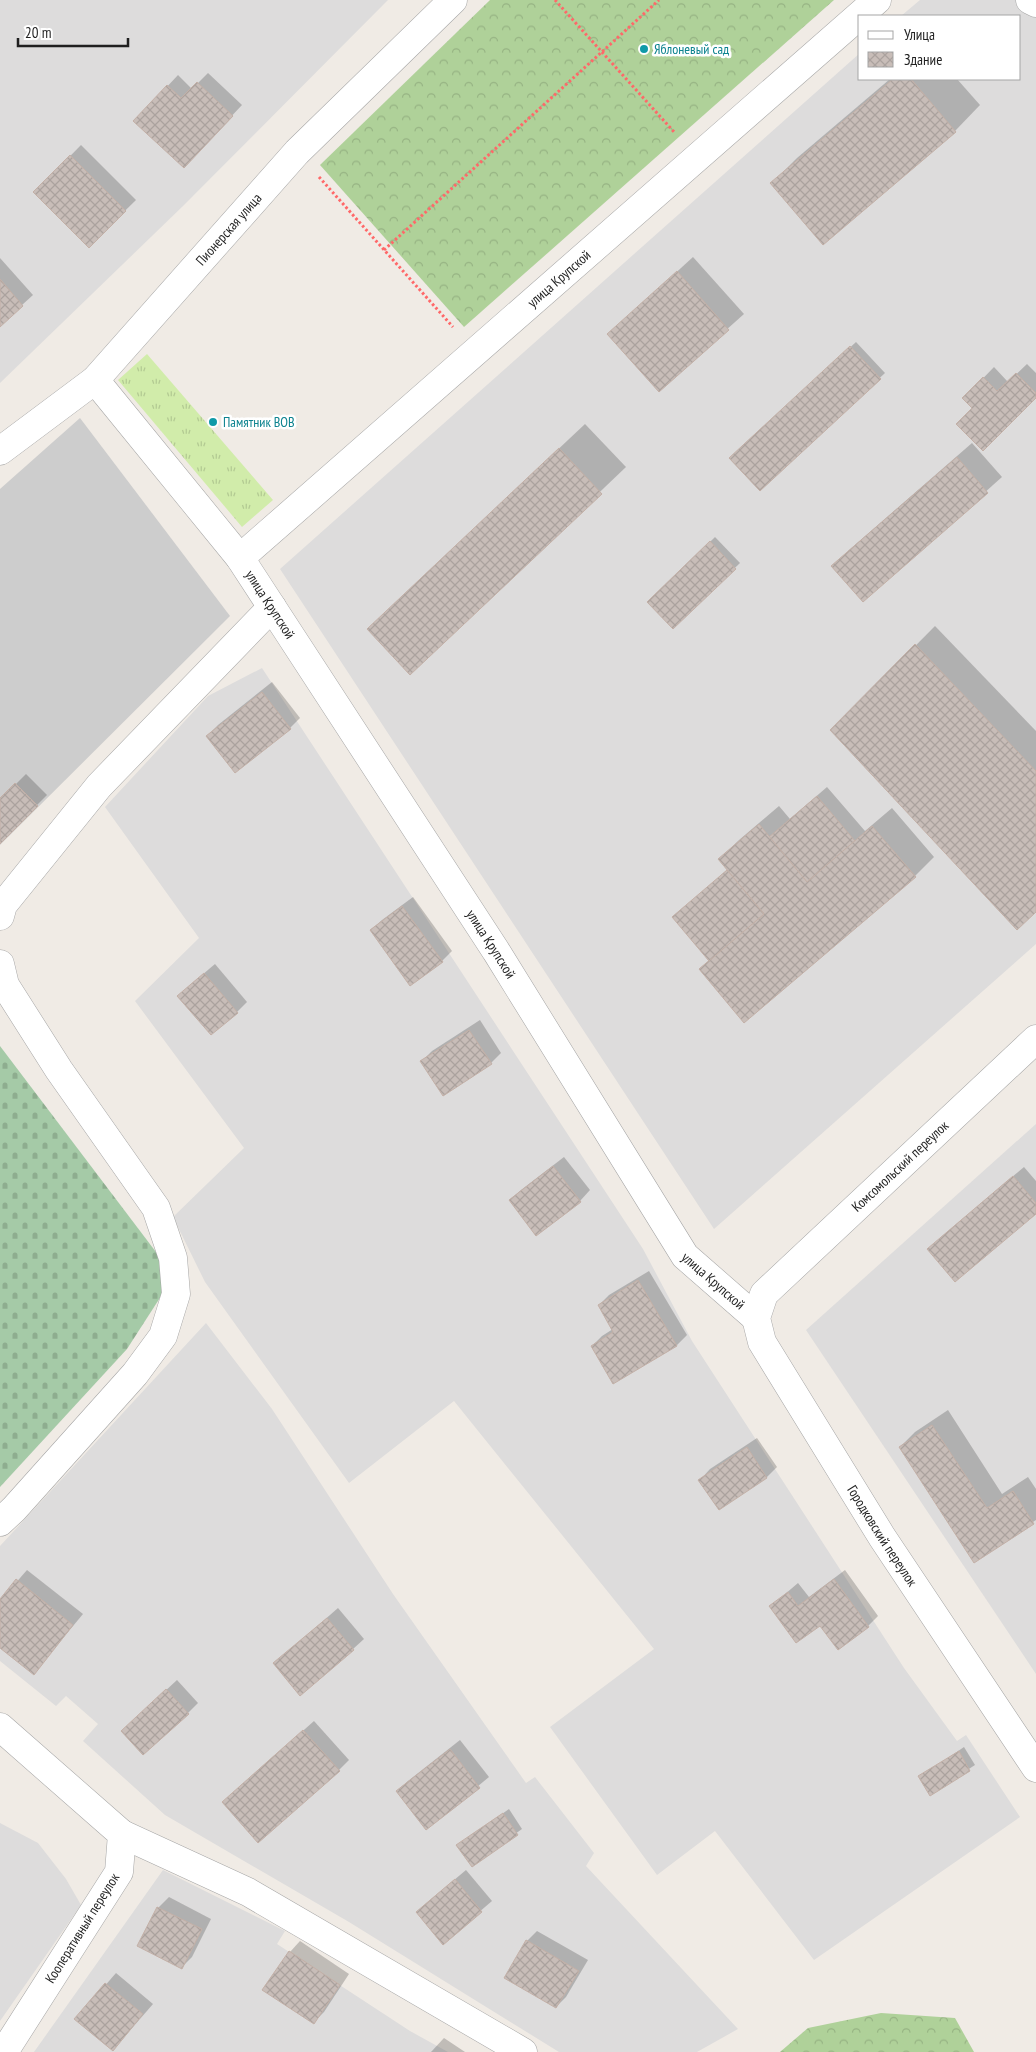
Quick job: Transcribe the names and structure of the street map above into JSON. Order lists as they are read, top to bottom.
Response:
{
  "streets": {
    "street": [
      "Пионерская улица",
      "улица Крупской",
      "Комсомольский переулок",
      "Городковский переулок",
      "Кооперативный переулок"
    ]
  },
  "crossings": [
    ["Пионерская улица", "улица Крупской"],
    ["улица Крупской", "Комсомольский переулок"],
    ["улица Крупской", "Городковский переулок"],
    ["Комсомольский переулок", "Городковский переулок"]
  ],
  "places": ["Яблоневый сад", "Памятник ВОВ"],
  "legend": ["Улица", "Здание"],
  "scale_bar": "20 m"
}
